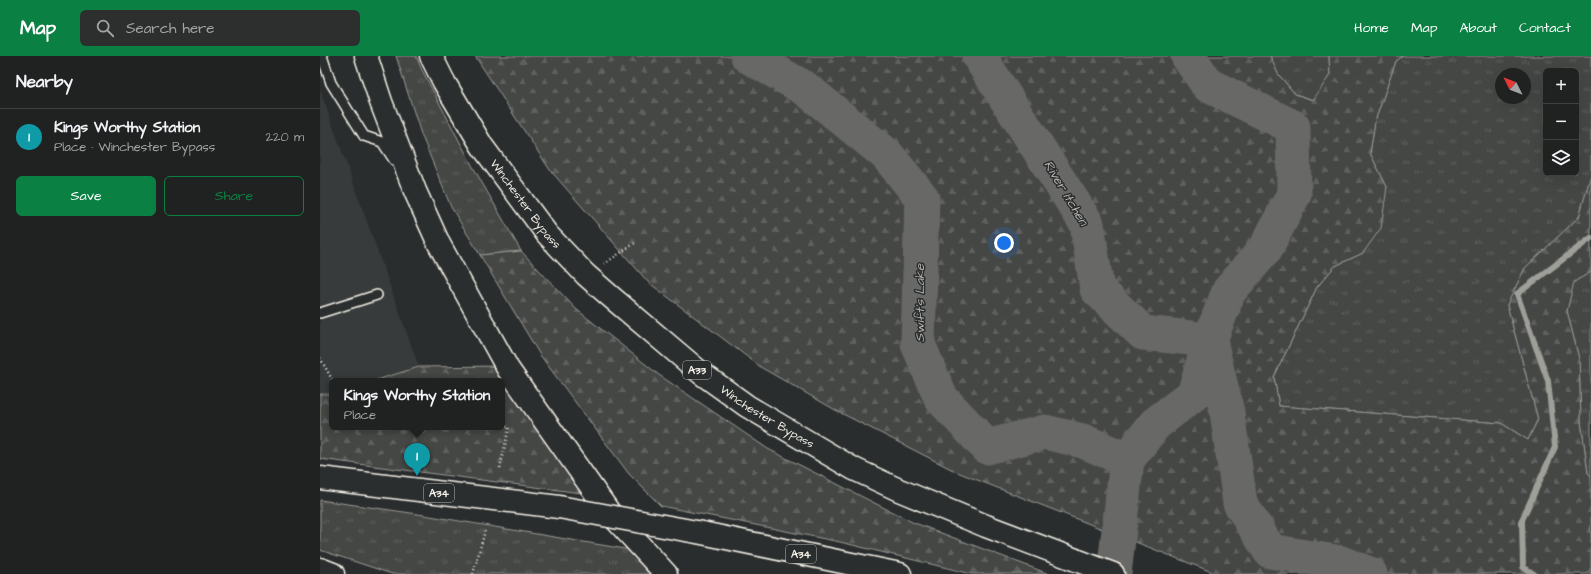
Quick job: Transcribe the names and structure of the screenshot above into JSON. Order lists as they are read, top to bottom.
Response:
{
  "streets": {
    "main road": ["Winchester Bypass", "A33", "A34"]
  },
  "water": ["River Itchen", "Swift's Lake"],
  "north": "top left",
  "page": {
    "header": "Map",
    "search": "Search here",
    "nav": [
      "Home",
      "Map",
      "About",
      "Contact"
    ],
    "heading": "Nearby",
    "map_buttons": ["+", "−"],
    "list": [
      {
        "mark": "1",
        "name": "Kings Worthy Station",
        "note": "Place · Winchester Bypass",
        "value": "220 m"
      }
    ],
    "buttons": ["Save", "Share"],
    "popup": ["Kings Worthy Station", "Place"],
    "pins": "1"
  }
}
